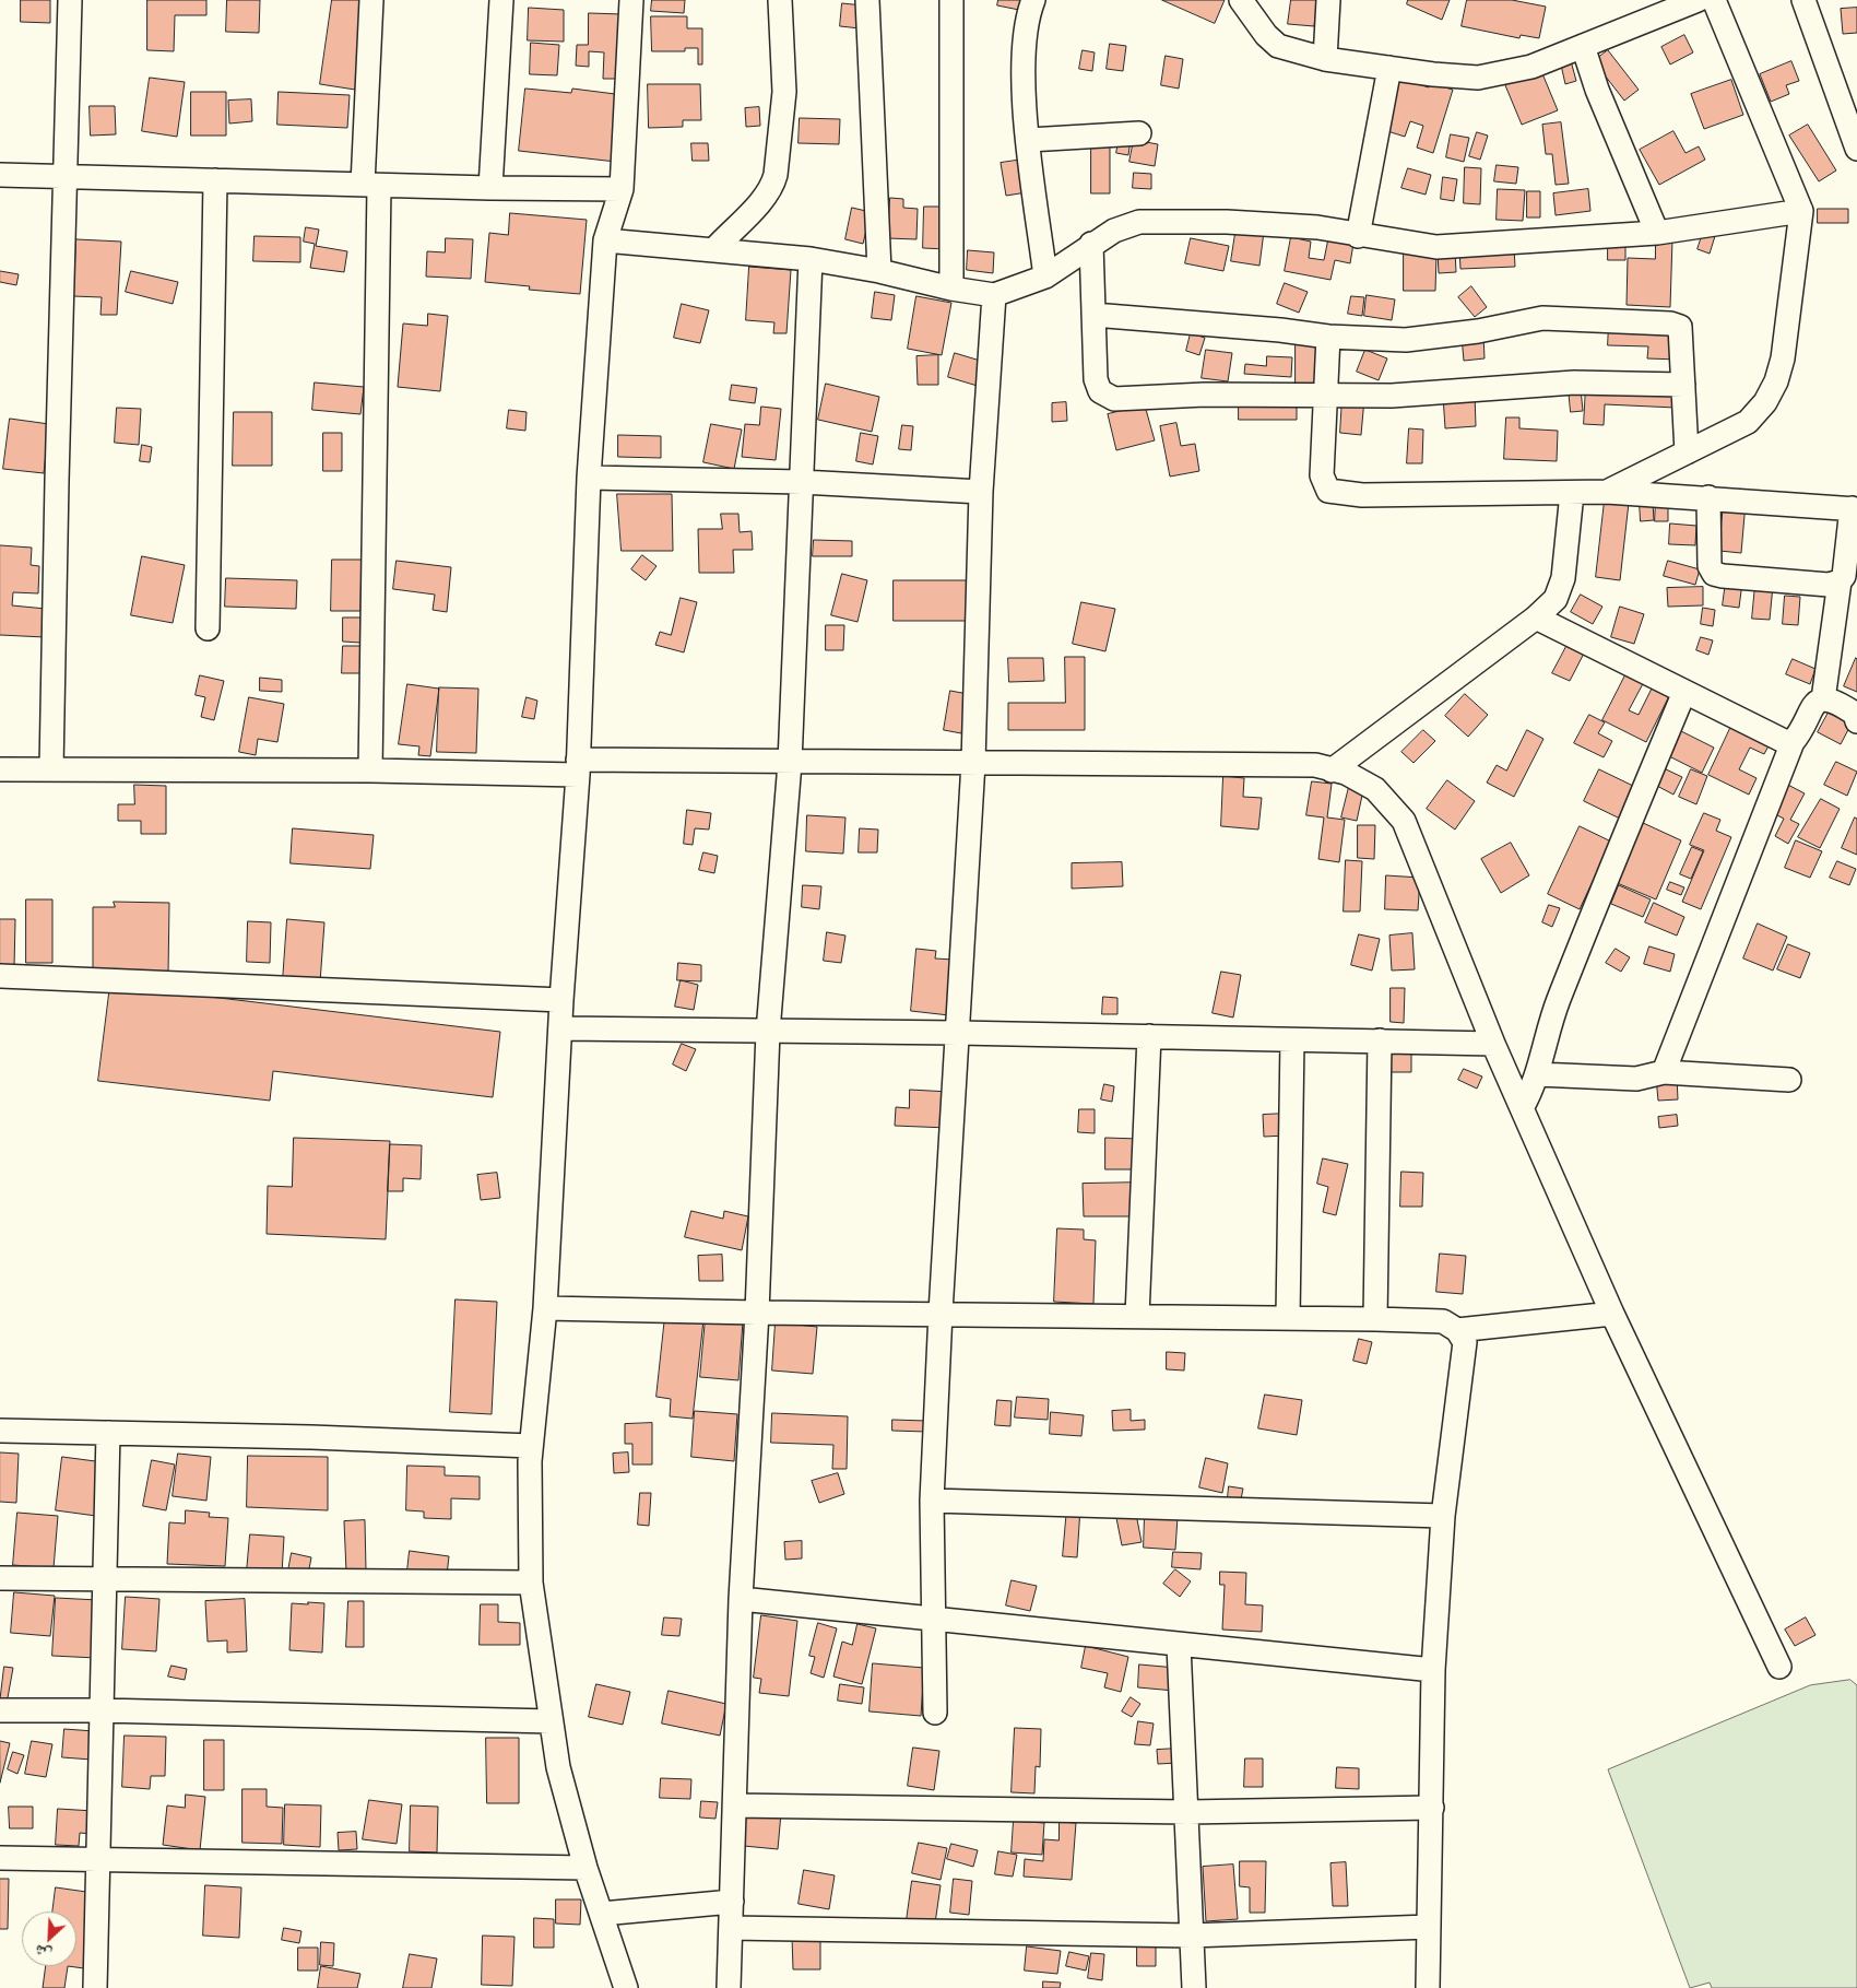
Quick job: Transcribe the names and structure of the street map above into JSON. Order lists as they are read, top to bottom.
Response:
{
  "north": "bottom left"
}
